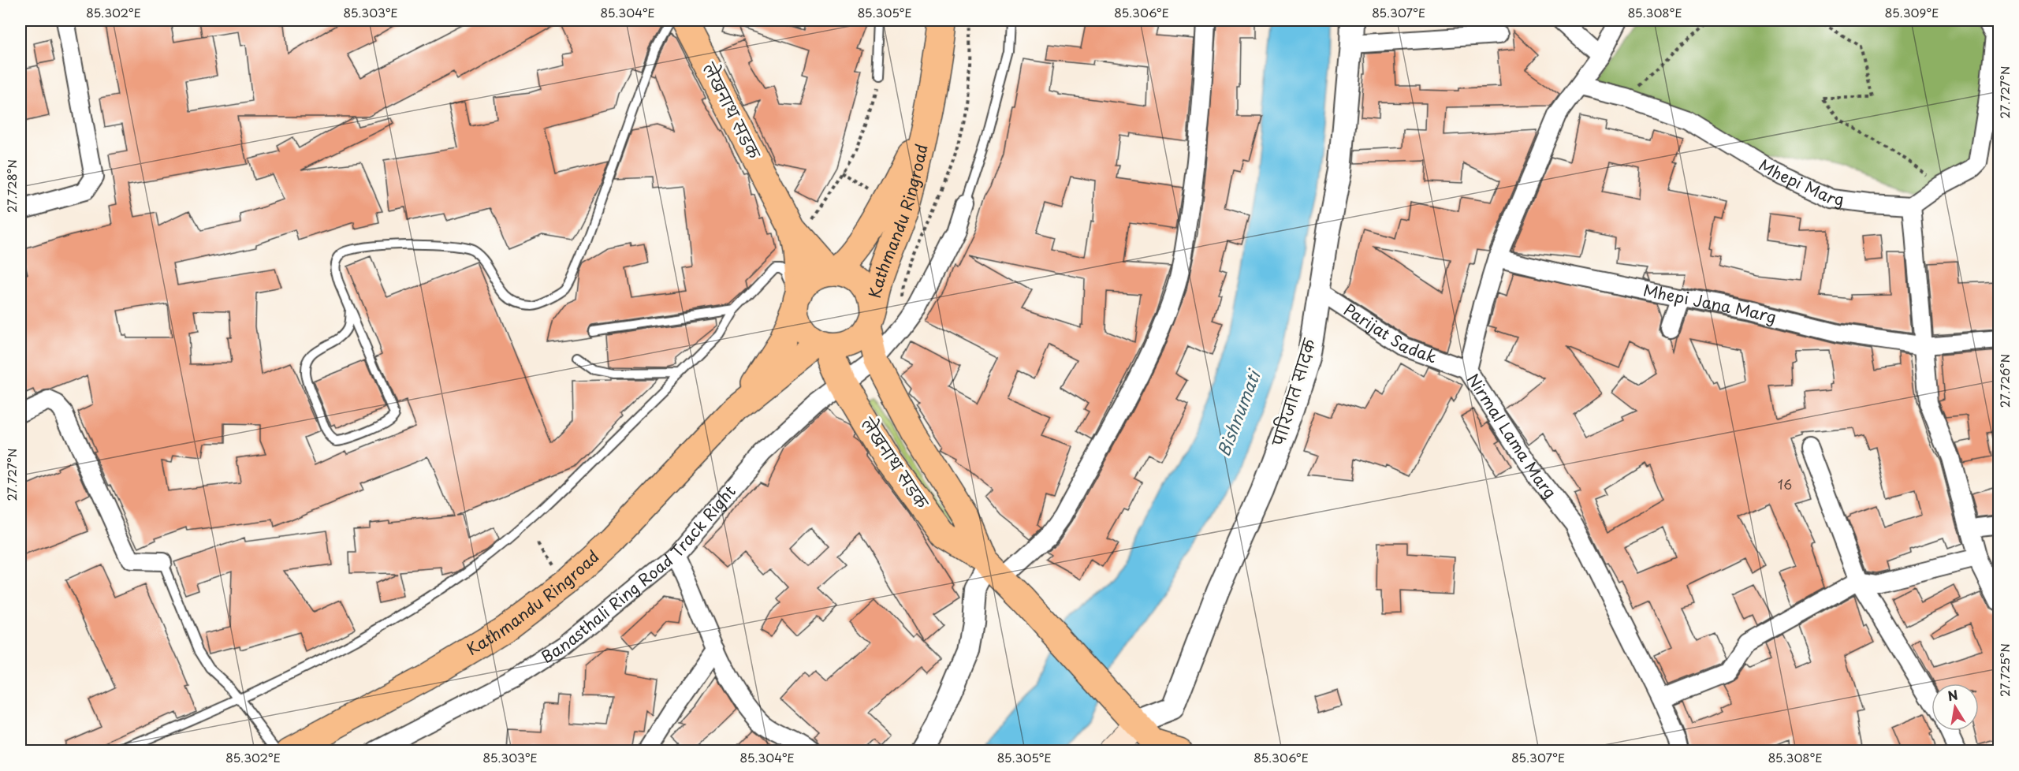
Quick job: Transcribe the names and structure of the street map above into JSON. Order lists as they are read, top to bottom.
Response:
{
  "streets": {
    "main road": ["लेखनाथ सडक", "Kathmandu Ringroad"],
    "street": [
      "Mhepi Marg",
      "Mhepi Jana Marg",
      "Parijat Sadak",
      "पारिजात सादक",
      "Nirmal Lama Marg",
      "Banasthali Ring Road Track Right"
    ]
  },
  "crossings": [
    ["लेखनाथ सडक", "Kathmandu Ringroad"],
    ["लेखनाथ सडक", "पारिजात सादक"],
    ["लेखनाथ सडक", "Banasthali Ring Road Track Right"],
    ["Mhepi Marg", "Nirmal Lama Marg"],
    ["Mhepi Jana Marg", "Nirmal Lama Marg"],
    ["Parijat Sadak", "पारिजात सादक"],
    ["Parijat Sadak", "Nirmal Lama Marg"]
  ],
  "water": ["Bishnumati"],
  "house_numbers": ["16"],
  "north": "top",
  "coordinates": [
    "85.302°E",
    "85.303°E",
    "85.304°E",
    "85.305°E",
    "85.306°E",
    "85.307°E",
    "85.308°E",
    "85.309°E",
    "27.727°N",
    "27.728°N",
    "27.726°N",
    "27.725°N"
  ]
}
